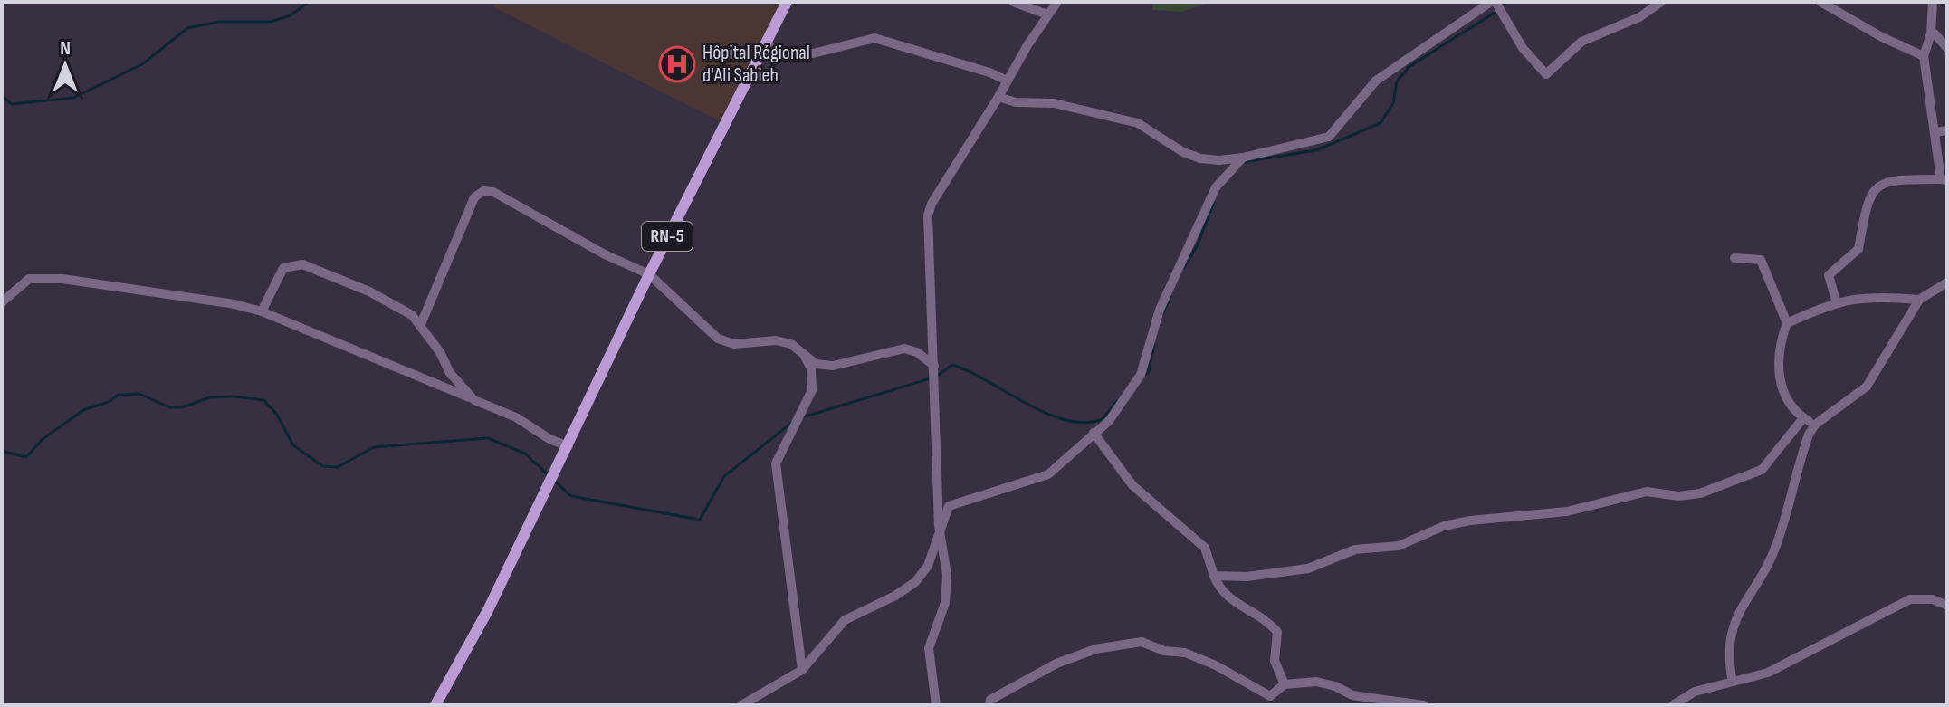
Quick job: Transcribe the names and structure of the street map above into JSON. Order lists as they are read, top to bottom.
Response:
{
  "streets": {
    "main road": ["RN-5"]
  },
  "places": {
    "hospital": ["Hôpital Régional d'Ali Sabieh"]
  },
  "north": "top"
}
